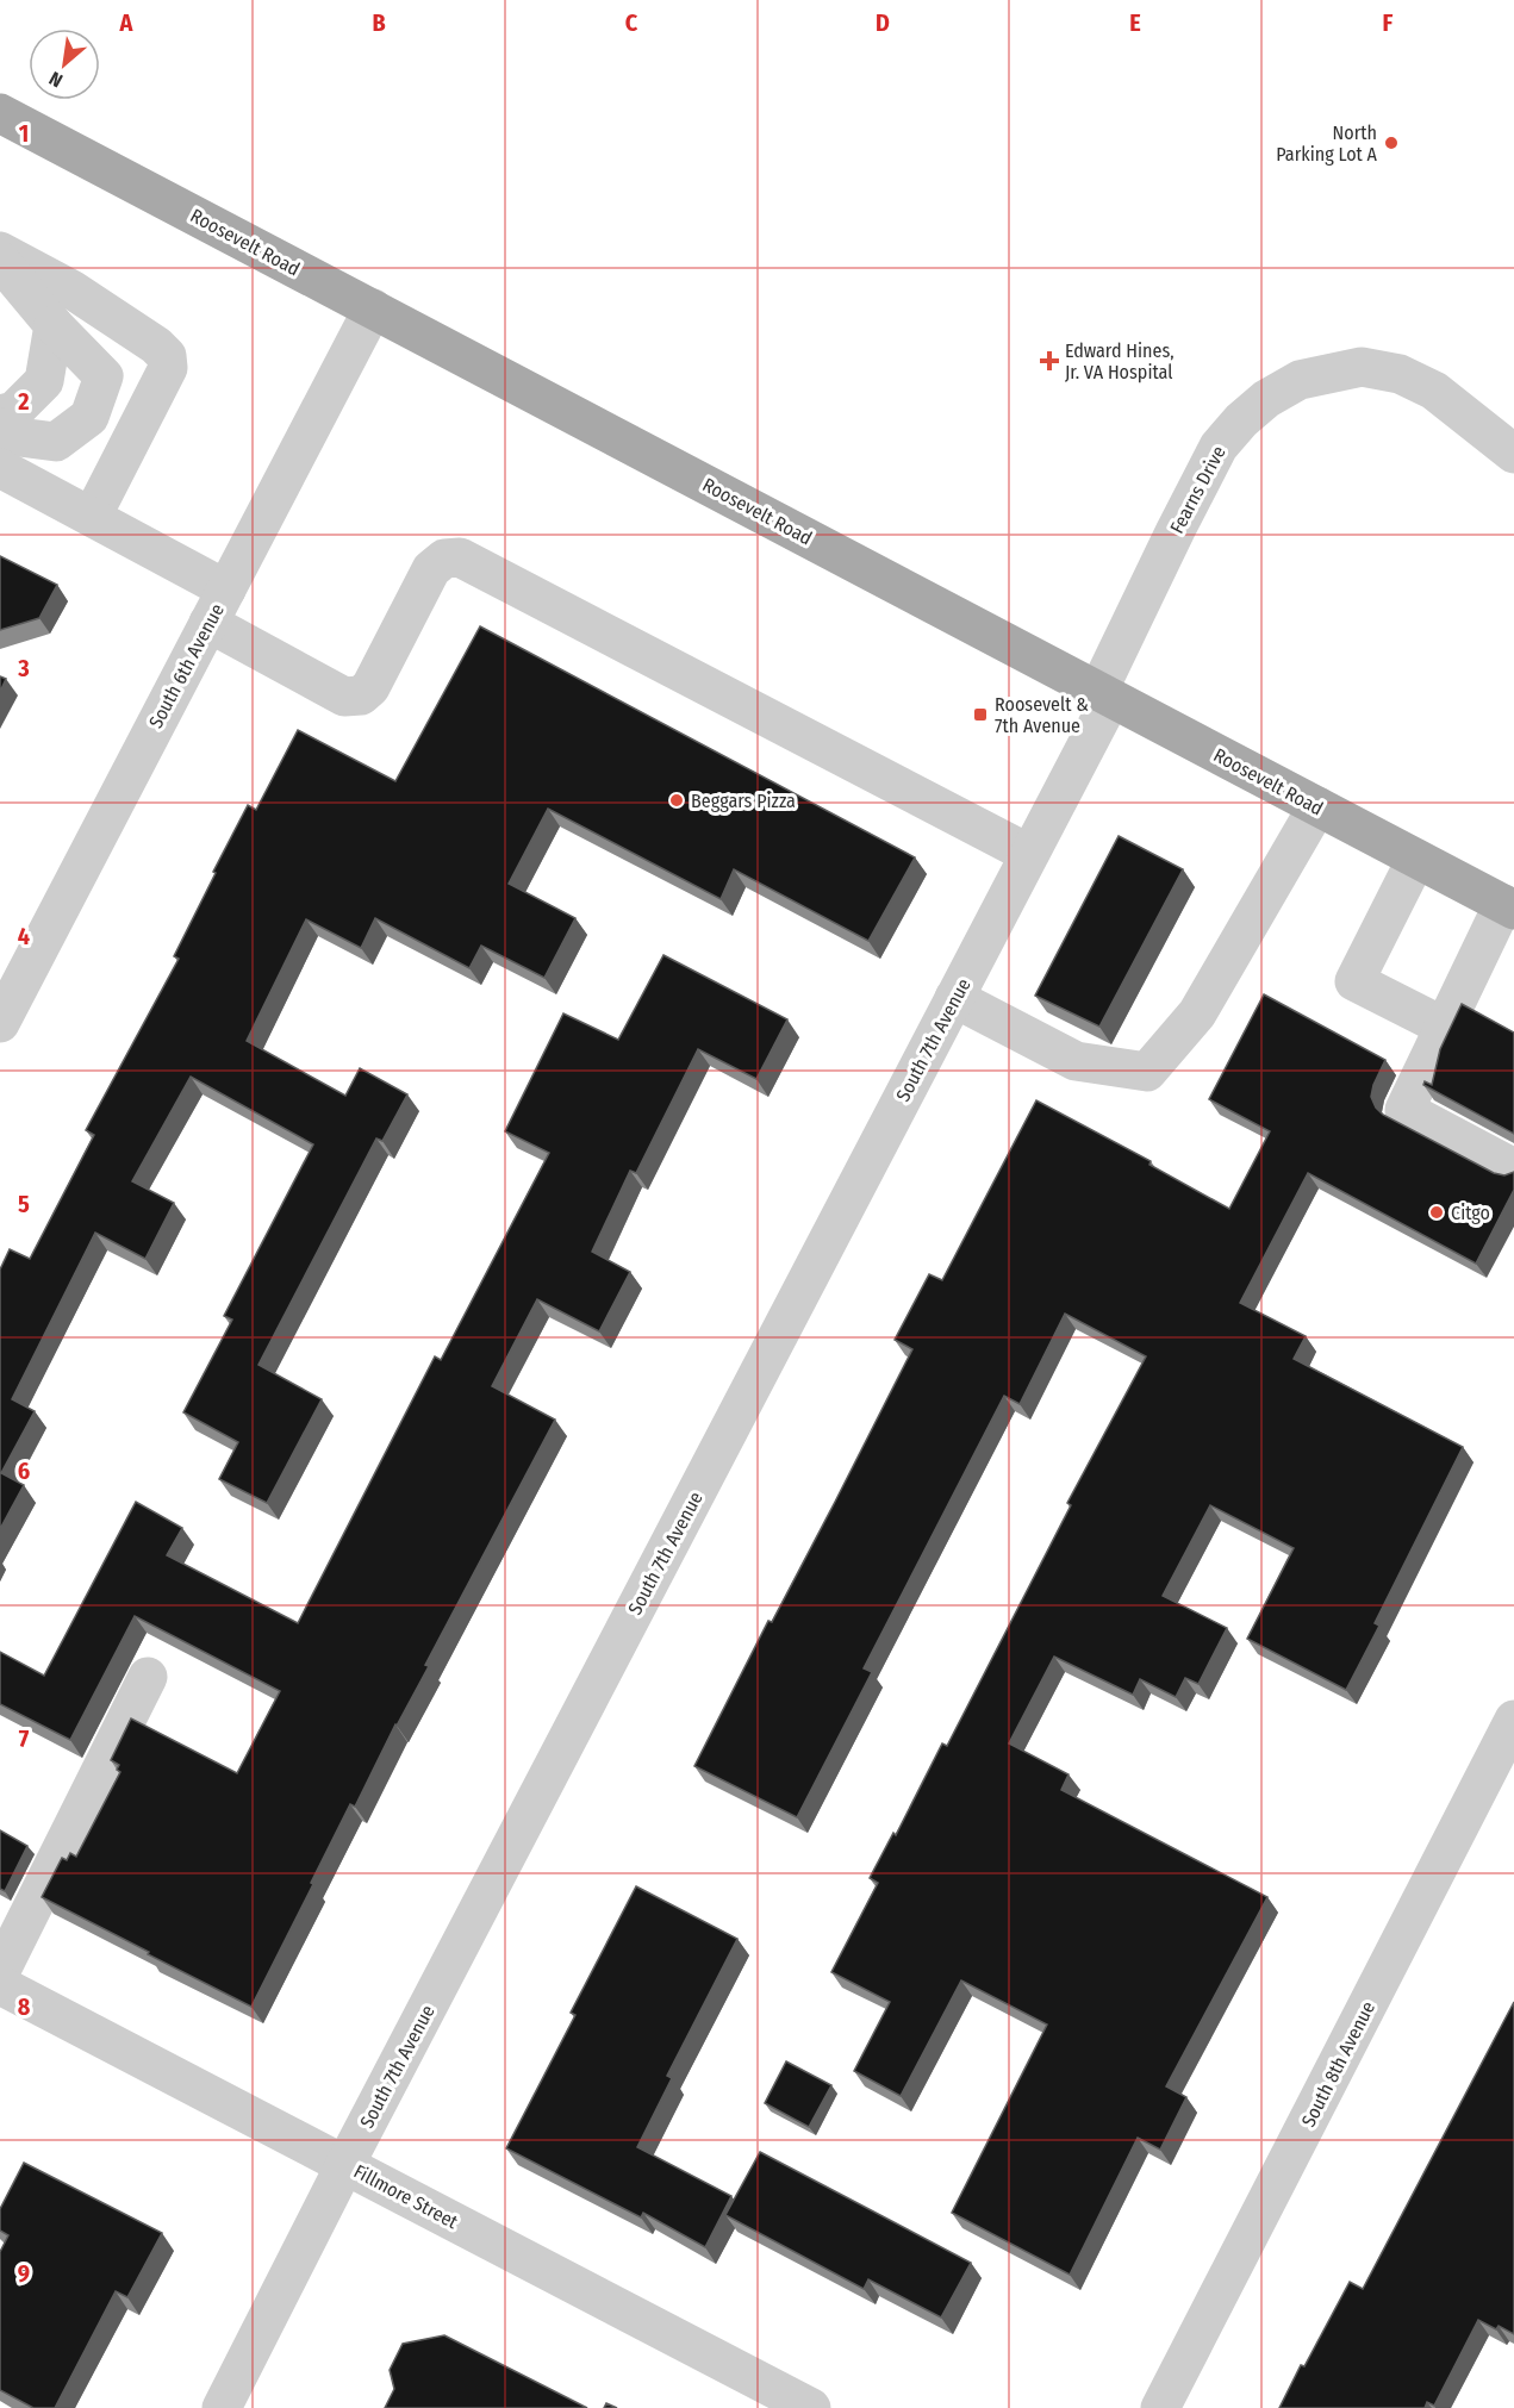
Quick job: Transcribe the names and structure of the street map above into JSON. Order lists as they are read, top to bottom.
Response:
{
  "streets": {
    "main road": ["Roosevelt Road"],
    "street": [
      "Fearns Drive",
      "South 6th Avenue",
      "South 7th Avenue",
      "South 8th Avenue",
      "Fillmore Street"
    ]
  },
  "crossings": [
    ["Roosevelt Road", "Fearns Drive"],
    ["Roosevelt Road", "South 6th Avenue"],
    ["Roosevelt Road", "South 7th Avenue"],
    ["Fearns Drive", "South 7th Avenue"],
    ["South 7th Avenue", "Fillmore Street"]
  ],
  "places": {
    "other": ["North Parking Lot A", "Beggars Pizza", "Citgo"],
    "health": ["Edward Hines, Jr. VA Hospital"],
    "transit": ["Roosevelt & 7th Avenue"]
  },
  "north": "bottom left",
  "grid": {
    "columns": [
      "A",
      "B",
      "C",
      "D",
      "E",
      "F"
    ],
    "rows": [
      "1",
      "2",
      "3",
      "4",
      "5",
      "6",
      "7",
      "8",
      "9"
    ]
  }
}
